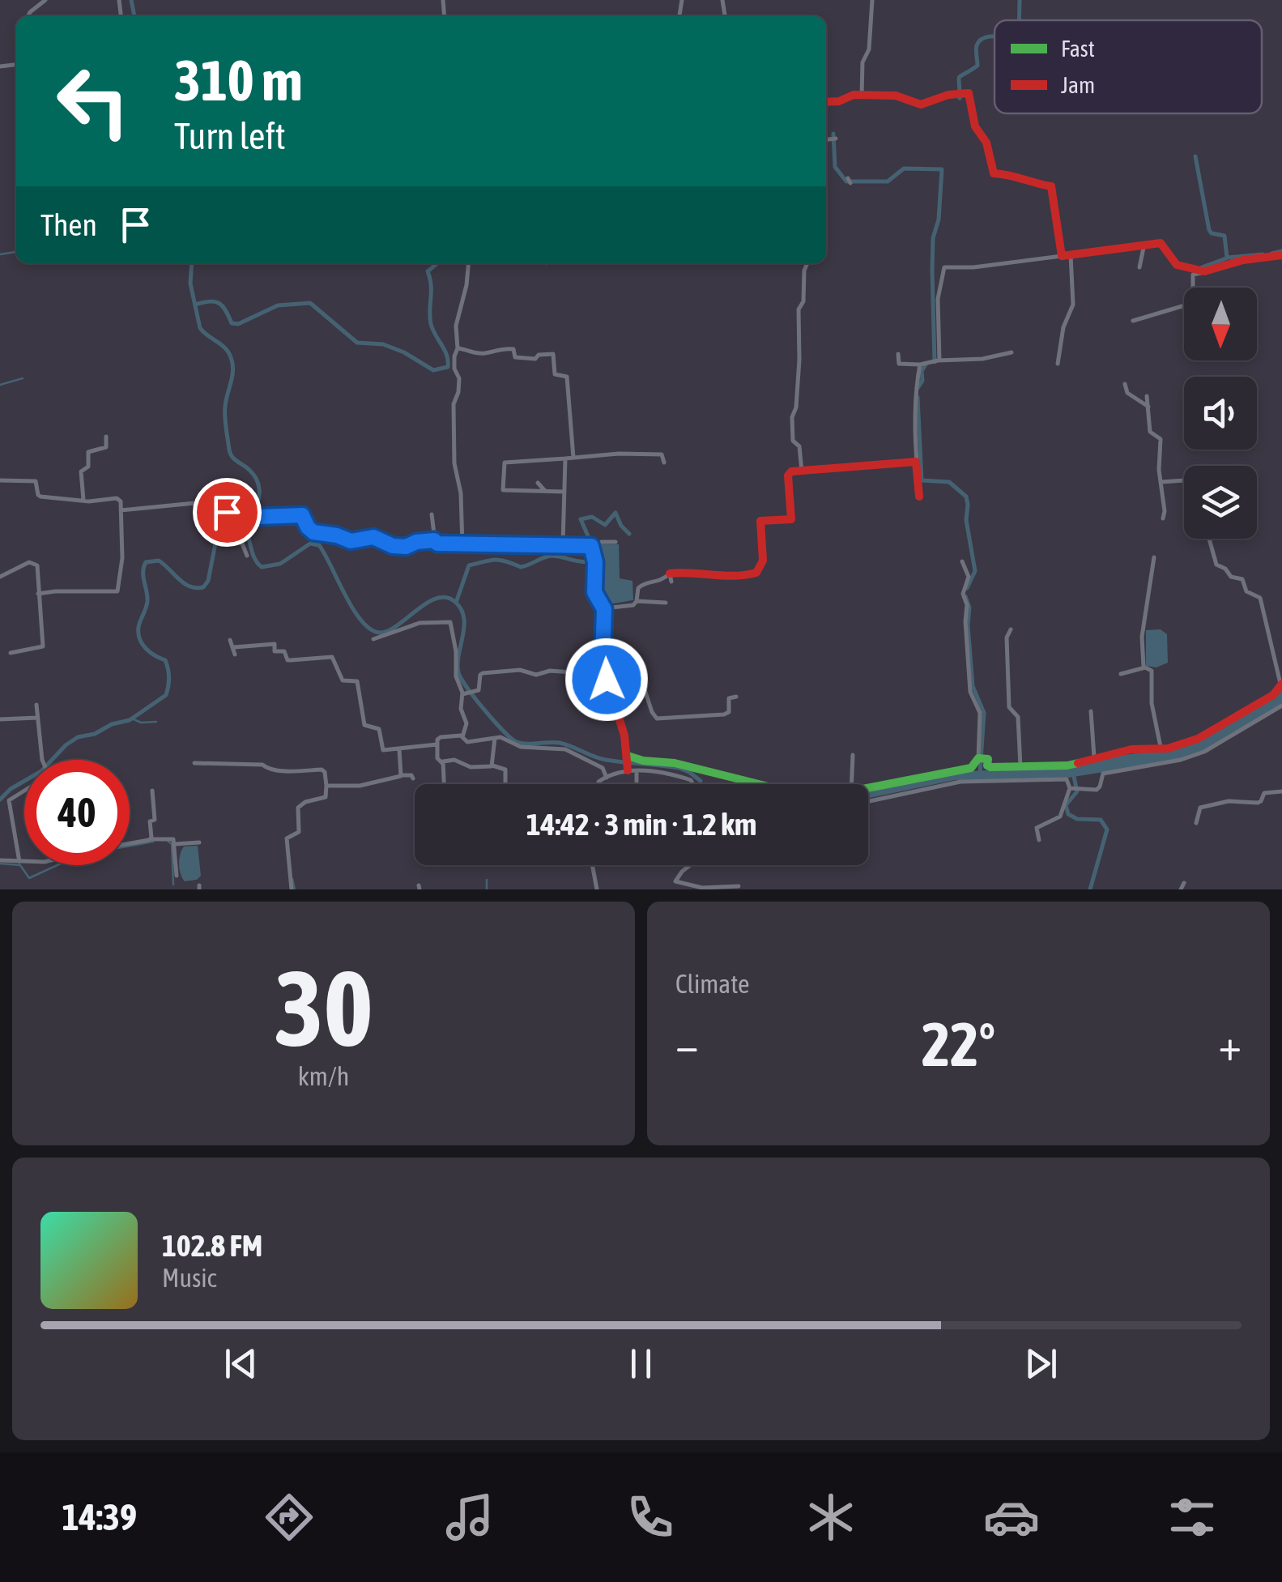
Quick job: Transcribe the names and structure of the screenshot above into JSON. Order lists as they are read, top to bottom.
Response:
{
  "legend": ["Fast", "Jam"],
  "north": "bottom",
  "page": {
    "turn": ["310 m", "Turn left"],
    "then": "Then",
    "limit": "40",
    "trip": "14:42 · 3 min · 1.2 km",
    "tile": [
      ["30", "km/h"],
      "Climate"
    ],
    "heat": ["−", "22°", "+"],
    "song": ["102.8 FM", "Music"],
    "tabs": "14:39"
  }
}
